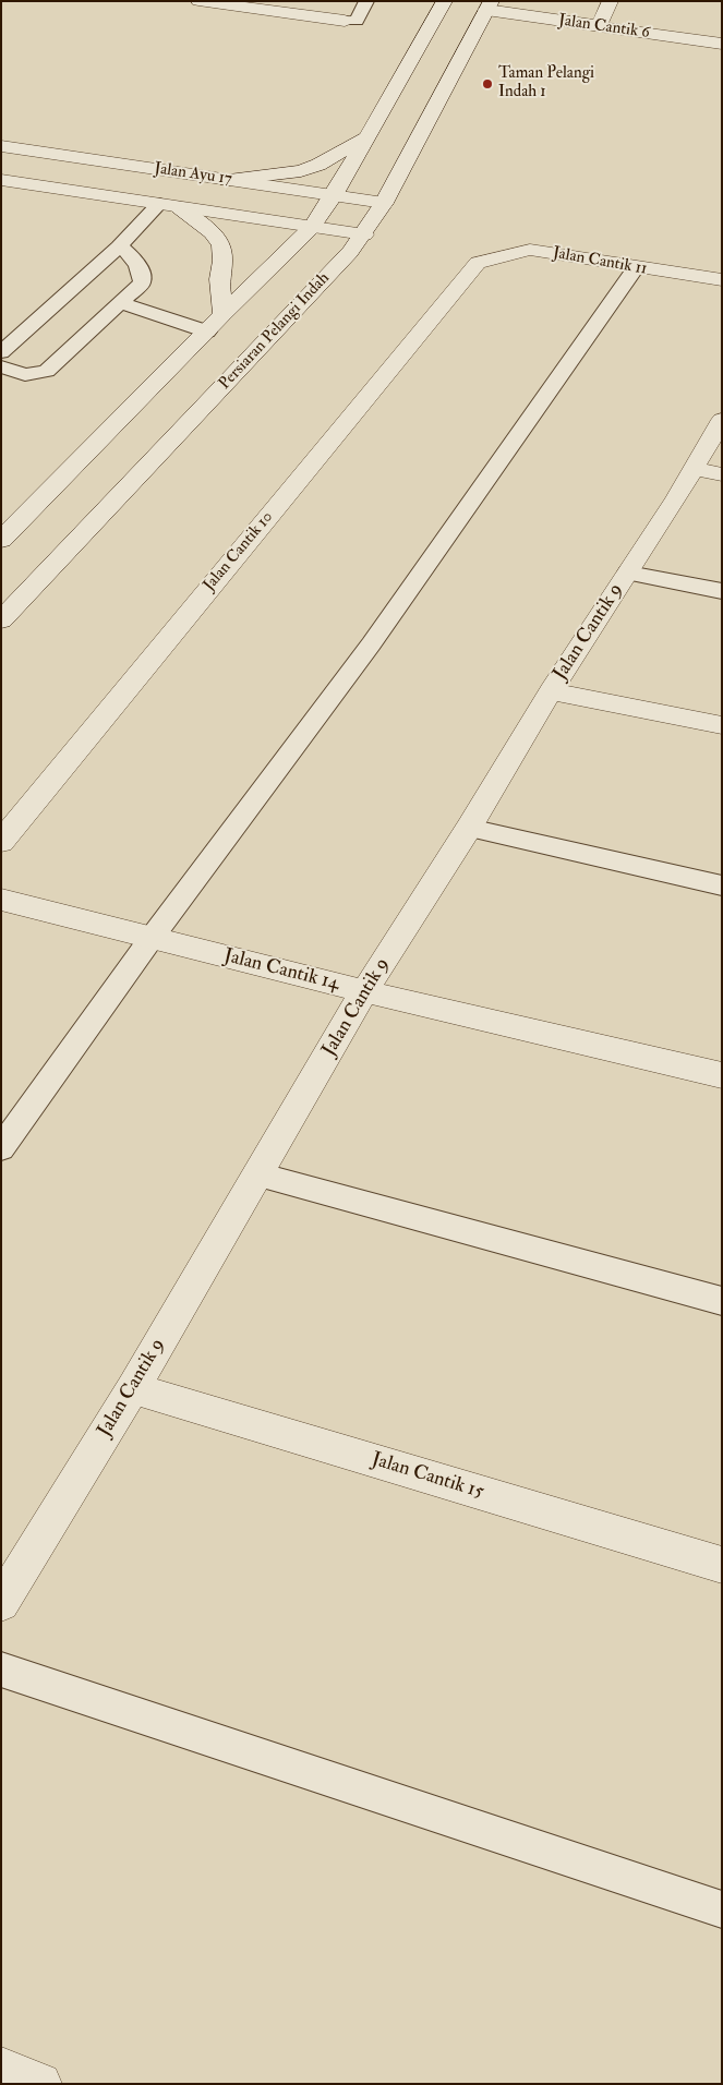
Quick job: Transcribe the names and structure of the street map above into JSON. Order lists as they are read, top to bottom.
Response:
{
  "streets": {
    "street": [
      "Jalan Cantik 6",
      "Jalan Ayu 17",
      "Jalan Cantik 11",
      "Persiaran Pelangi Indah",
      "Jalan Cantik 10",
      "Jalan Cantik 9",
      "Jalan Cantik 14",
      "Jalan Cantik 15"
    ]
  },
  "crossings": [
    ["Jalan Cantik 6", "Persiaran Pelangi Indah"],
    ["Jalan Ayu 17", "Persiaran Pelangi Indah"],
    ["Jalan Cantik 11", "Jalan Cantik 10"],
    ["Jalan Cantik 9", "Jalan Cantik 14"],
    ["Jalan Cantik 9", "Jalan Cantik 15"]
  ],
  "places": ["Taman Pelangi Indah 1"]
}
